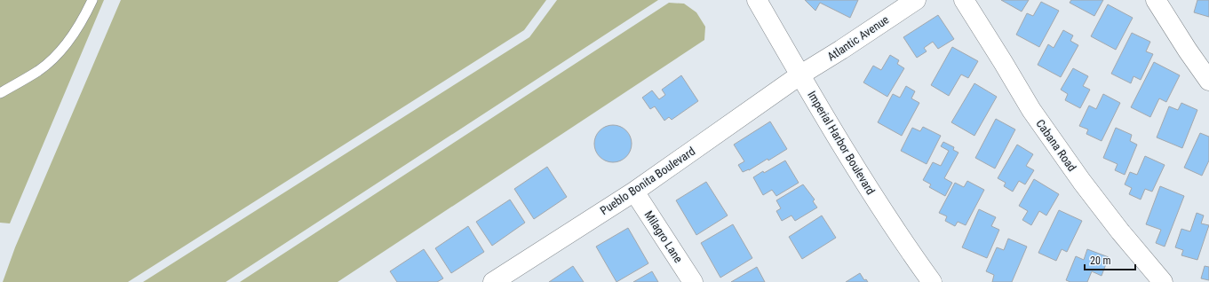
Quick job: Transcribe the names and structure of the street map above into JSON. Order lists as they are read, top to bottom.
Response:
{
  "streets": {
    "street": [
      "Atlantic Avenue",
      "Imperial Harbor Boulevard",
      "Cabana Road",
      "Pueblo Bonita Boulevard",
      "Milagro Lane"
    ]
  },
  "crossings": [
    ["Atlantic Avenue", "Imperial Harbor Boulevard"],
    ["Atlantic Avenue", "Pueblo Bonita Boulevard"],
    ["Imperial Harbor Boulevard", "Pueblo Bonita Boulevard"],
    ["Pueblo Bonita Boulevard", "Milagro Lane"]
  ],
  "scale_bar": "20 m"
}
